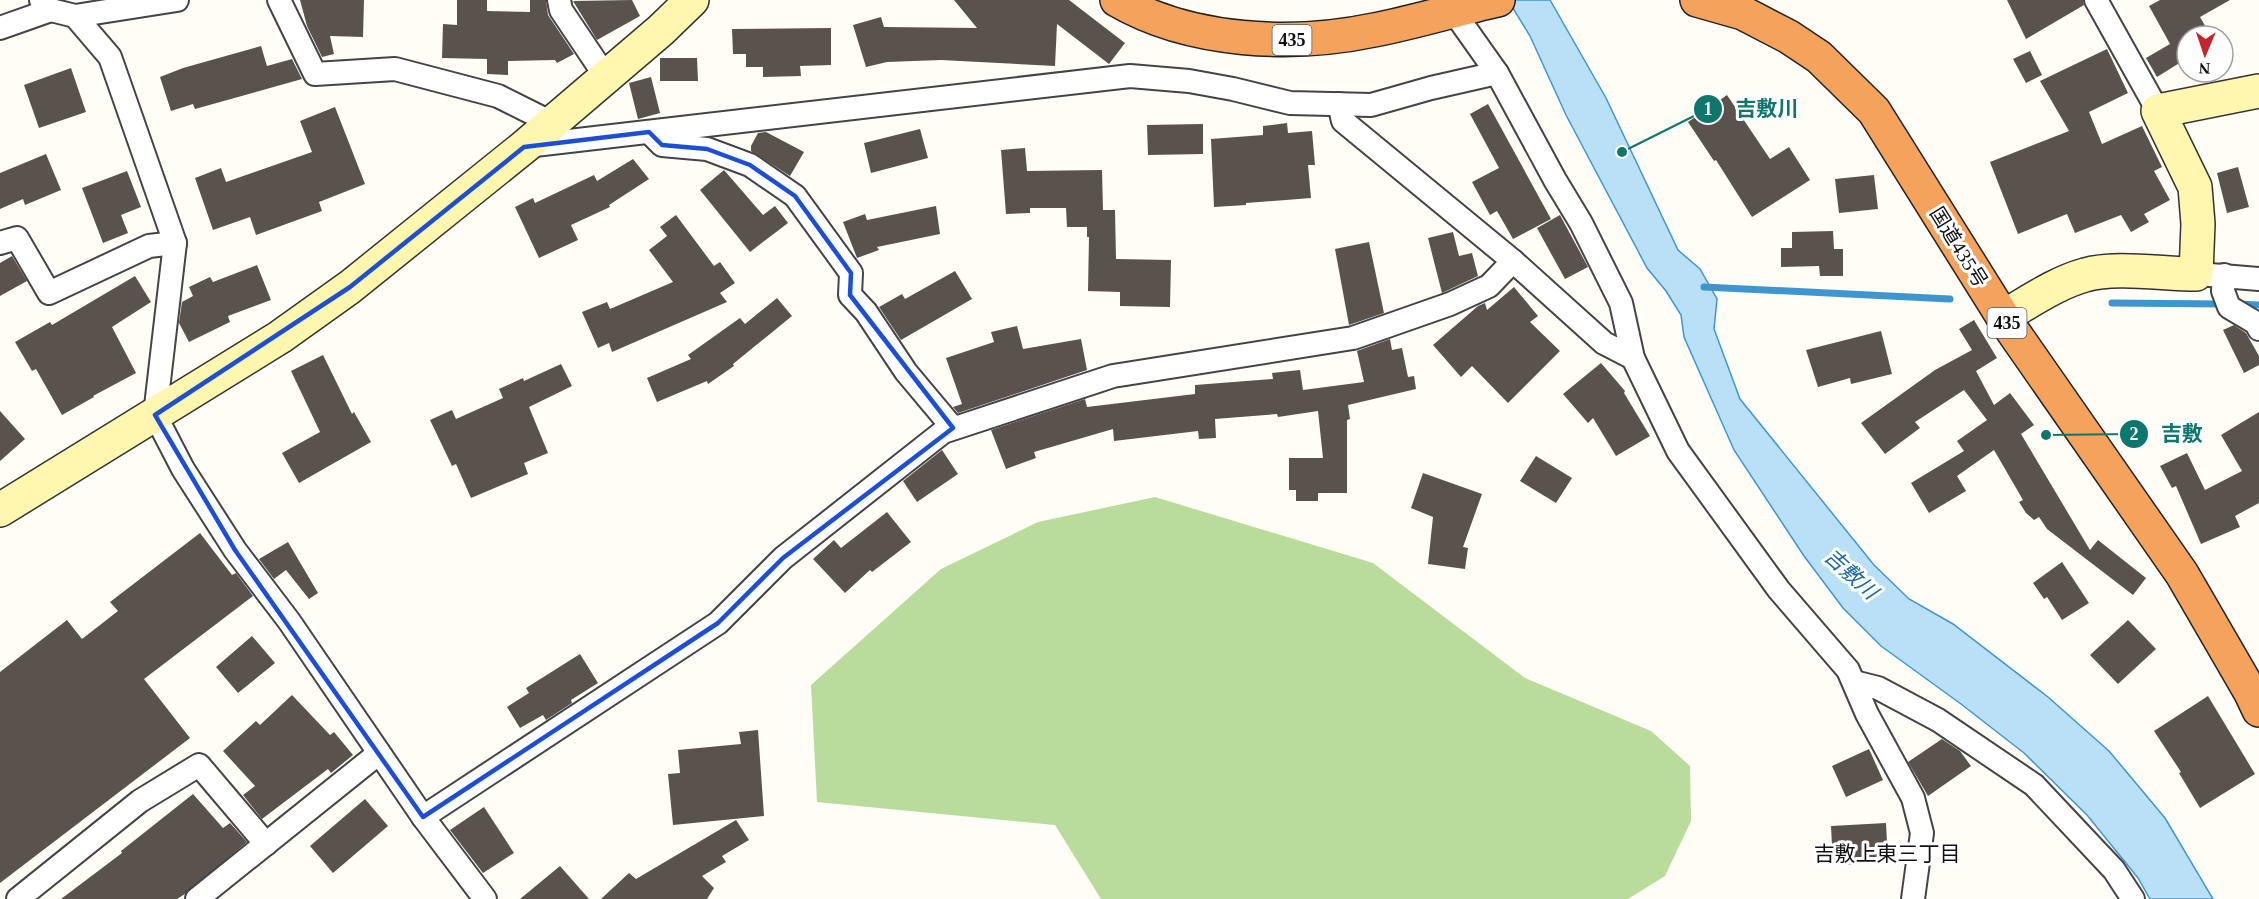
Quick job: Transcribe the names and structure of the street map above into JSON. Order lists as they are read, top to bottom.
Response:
{
  "streets": {
    "highway": ["435", "国道435号"]
  },
  "districts": ["吉敷上東三丁目"],
  "water": ["吉敷川"],
  "places": ["吉敷川", "吉敷"],
  "north": "bottom"
}
